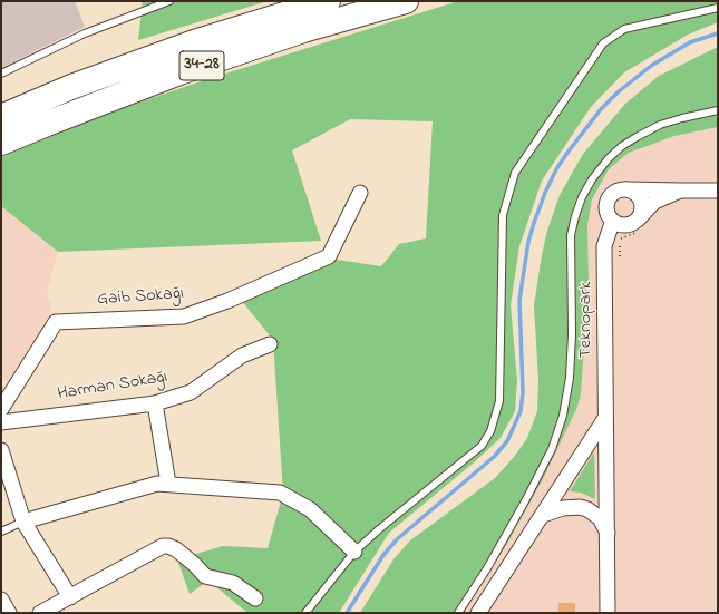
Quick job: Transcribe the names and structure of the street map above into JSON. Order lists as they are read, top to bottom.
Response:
{
  "streets": {
    "highway": ["34-28"],
    "street": ["Gaib Sokağı", "Teknopark", "Harman Sokağı"]
  }
}
